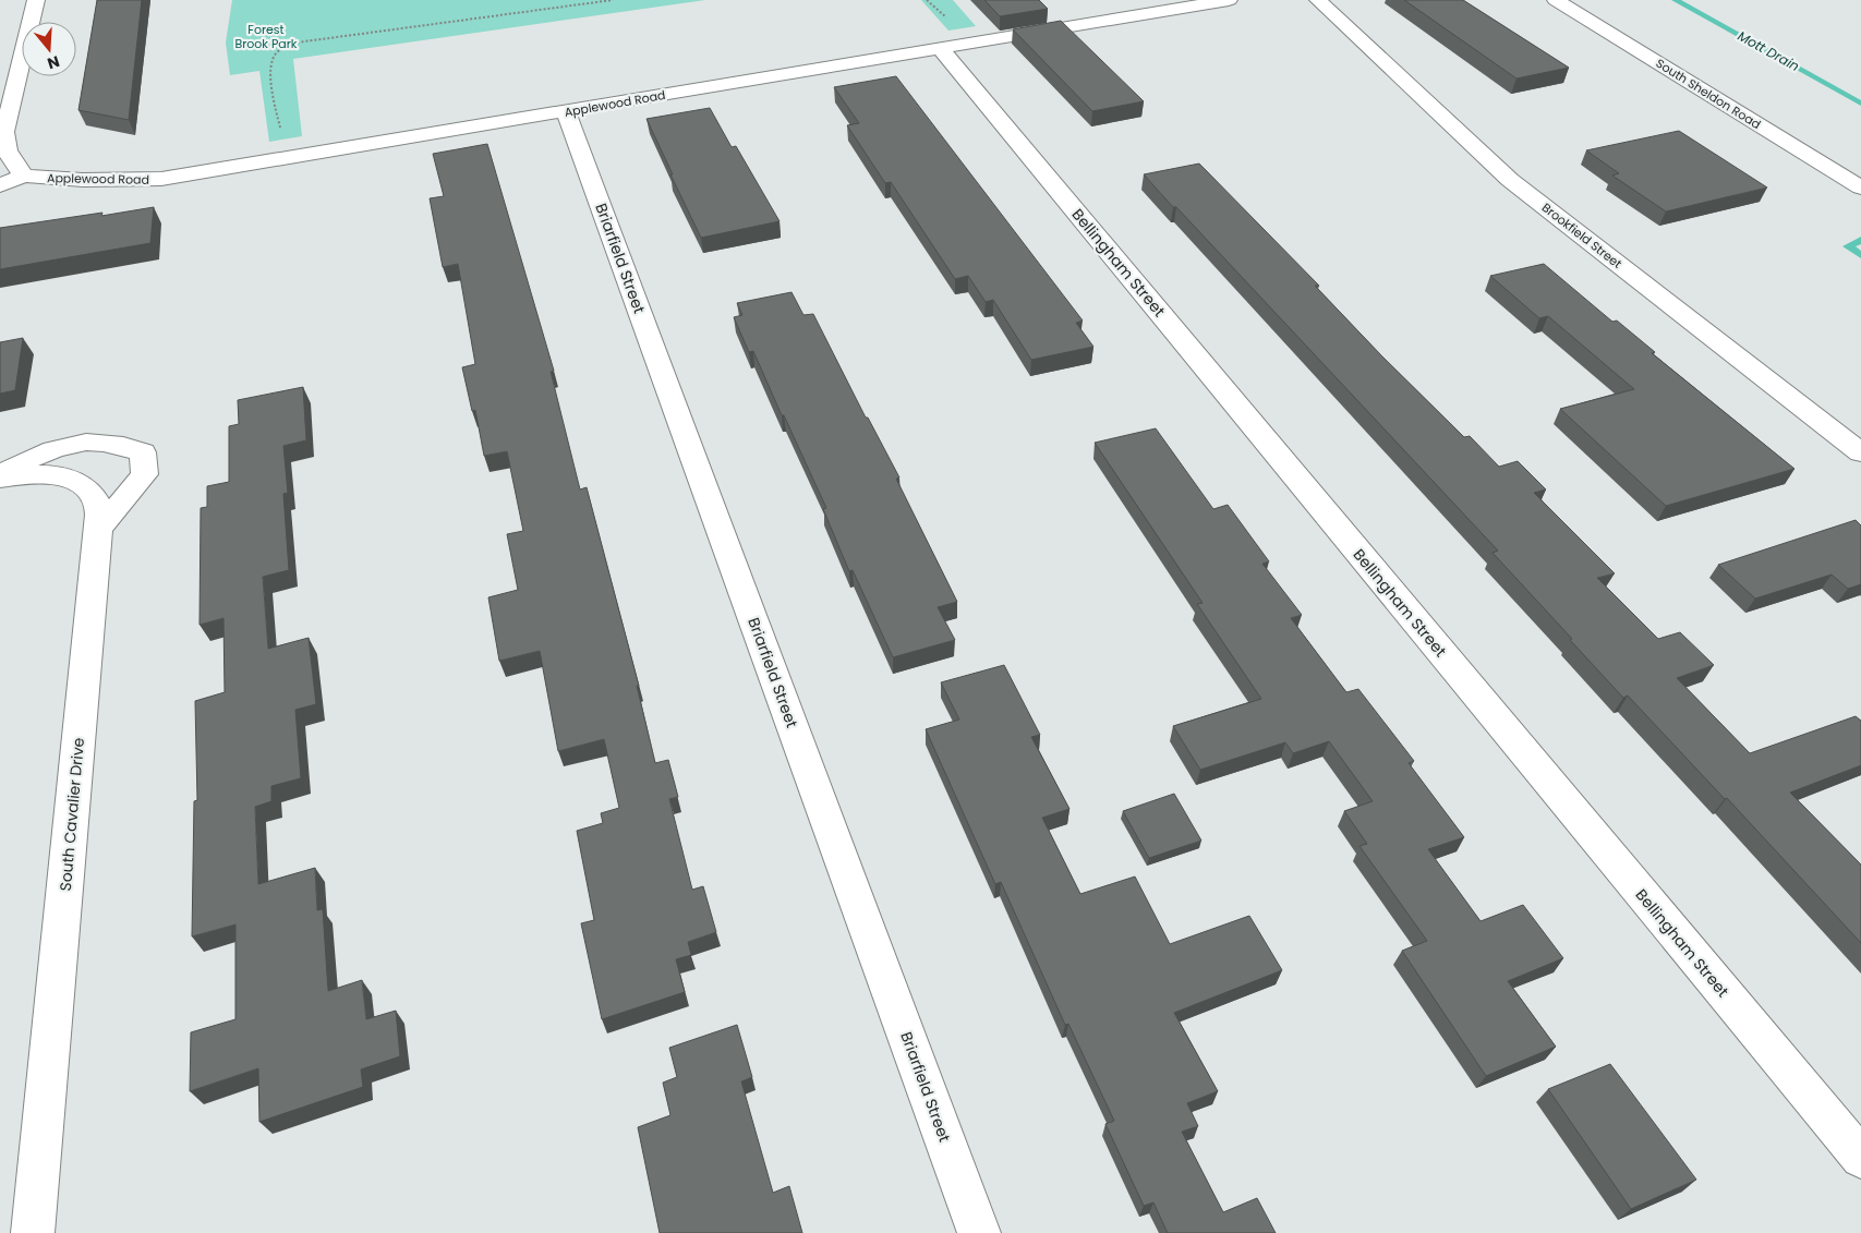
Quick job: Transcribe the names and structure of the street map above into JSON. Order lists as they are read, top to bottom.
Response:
{
  "streets": {
    "street": [
      "South Sheldon Road",
      "Applewood Road",
      "Brookfield Street",
      "Briarfield Street",
      "Bellingham Street",
      "South Cavalier Drive"
    ]
  },
  "crossings": [
    ["Applewood Road", "Briarfield Street"],
    ["Applewood Road", "Bellingham Street"]
  ],
  "water": ["Mott Drain"],
  "parks": ["Forest Brook Park"],
  "north": "bottom"
}
